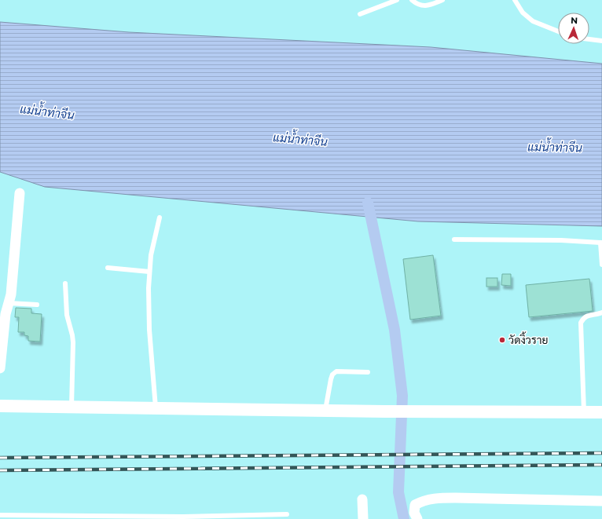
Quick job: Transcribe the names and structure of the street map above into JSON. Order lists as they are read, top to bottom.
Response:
{
  "water": ["แม่น้ำท่าจีน"],
  "places": ["วัดงิ้วราย"],
  "north": "top"
}
